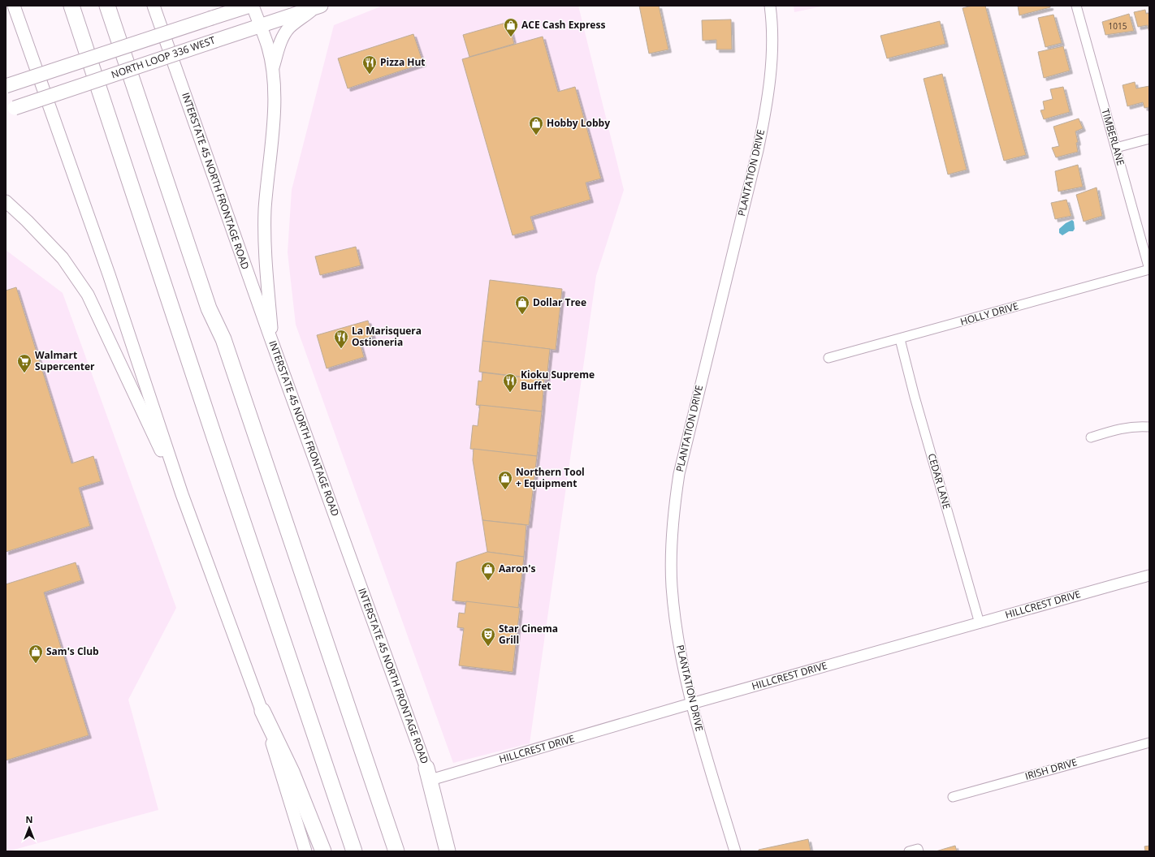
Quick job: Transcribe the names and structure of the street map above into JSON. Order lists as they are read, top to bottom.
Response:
{
  "streets": {
    "main road": ["NORTH LOOP 336 WEST", "INTERSTATE 45 NORTH FRONTAGE ROAD"],
    "street": [
      "TIMBERLANE",
      "PLANTATION DRIVE",
      "HOLLY DRIVE",
      "CEDAR LANE",
      "HILLCREST DRIVE",
      "IRISH DRIVE"
    ]
  },
  "crossings": [
    ["TIMBERLANE", "HOLLY DRIVE"],
    ["PLANTATION DRIVE", "HILLCREST DRIVE"],
    ["INTERSTATE 45 NORTH FRONTAGE ROAD", "HILLCREST DRIVE"],
    ["HOLLY DRIVE", "CEDAR LANE"],
    ["CEDAR LANE", "HILLCREST DRIVE"]
  ],
  "places": {
    "shop": [
      "ACE Cash Express",
      "Hobby Lobby",
      "Dollar Tree",
      "Northern Tool + Equipment",
      "Aaron's",
      "Sam's Club"
    ],
    "restaurant": ["Pizza Hut", "La Marisquera Ostioneria", "Kioku Supreme Buffet"],
    "supermarket": ["Walmart Supercenter"],
    "theatre": ["Star Cinema Grill"]
  },
  "house_numbers": ["1015"],
  "north": "top"
}
